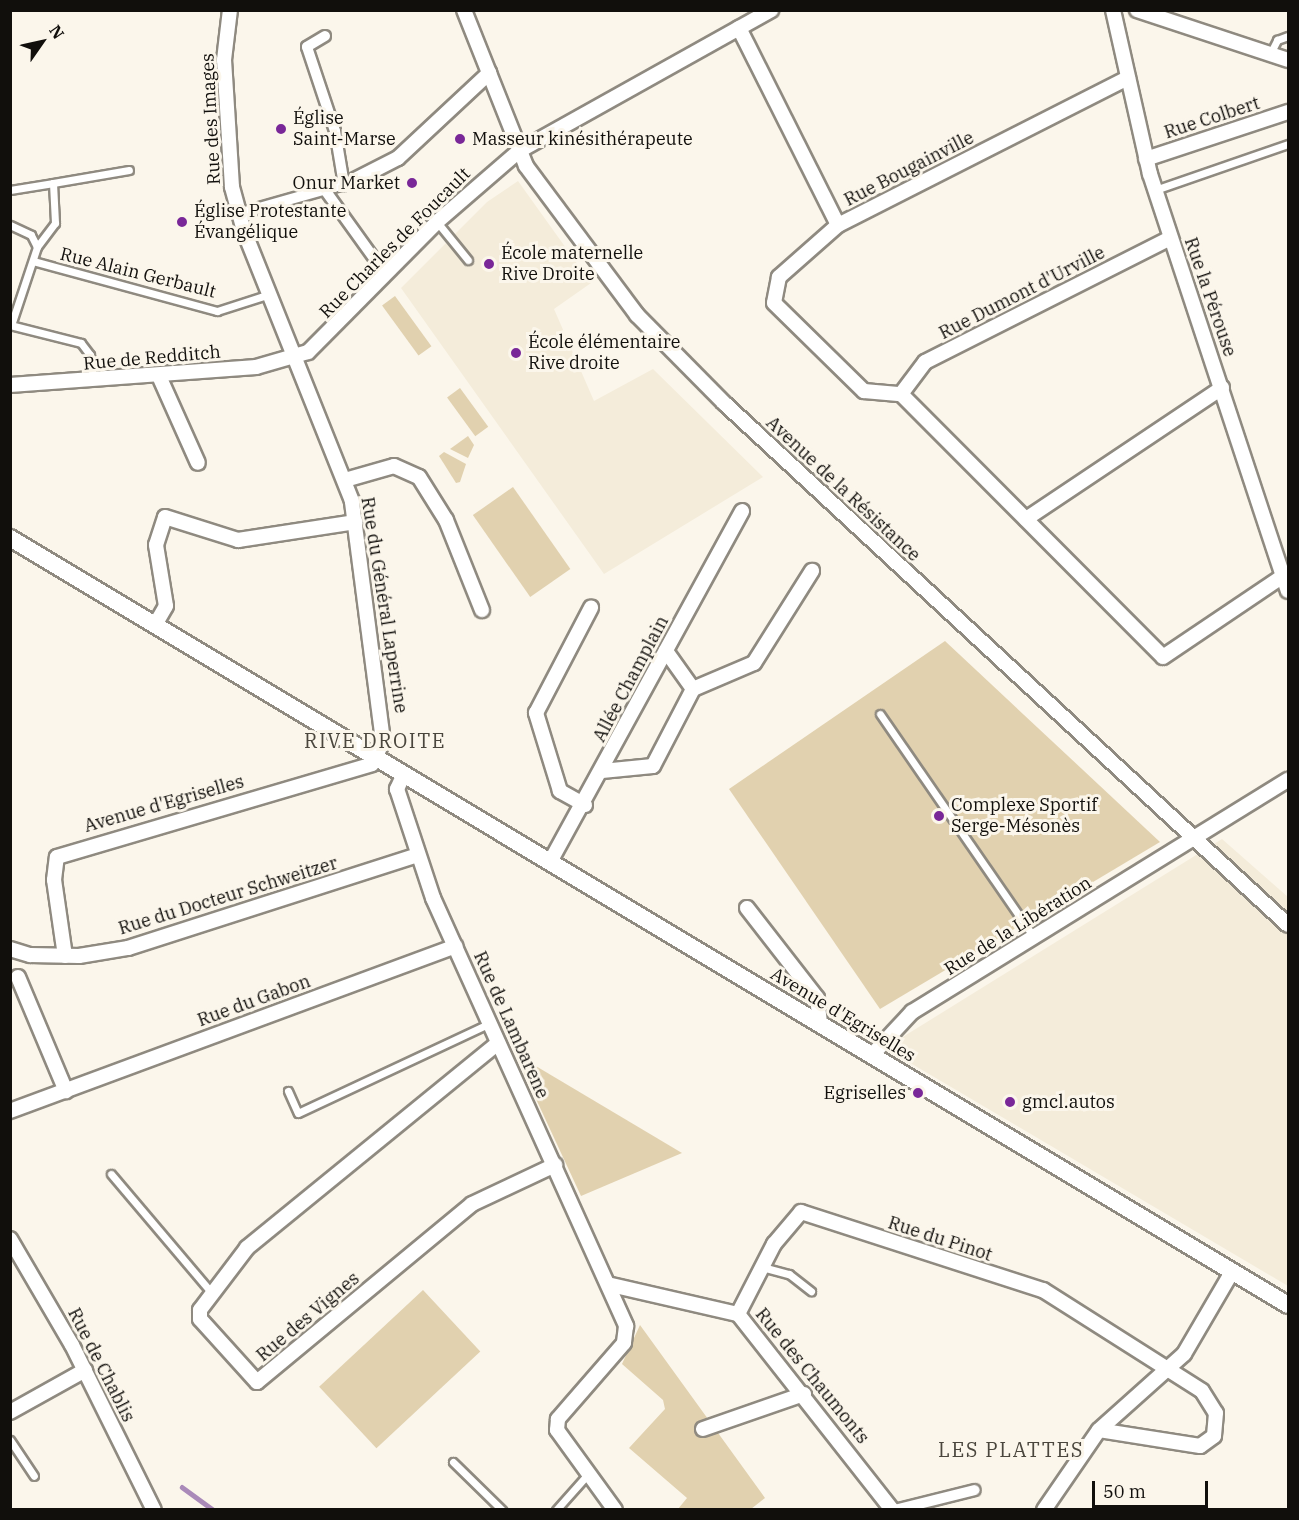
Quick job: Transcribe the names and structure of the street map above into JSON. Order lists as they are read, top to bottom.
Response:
{
  "streets": {
    "street": [
      "Rue Colbert",
      "Rue des Images",
      "Rue Bougainville",
      "Rue Charles de Foucault",
      "Rue Dumont d'Urville",
      "Rue la Pérouse",
      "Rue de Redditch",
      "Avenue de la Résistance",
      "Rue du Général Laperrine",
      "Allée Champlain",
      "Avenue d'Egriselles",
      "Rue du Docteur Schweitzer",
      "Rue de la Libération",
      "Rue du Gabon",
      "Rue de Lambarene",
      "Rue du Pinot",
      "Rue des Vignes",
      "Rue de Chablis",
      "Rue des Chaumonts"
    ],
    "lane": ["Rue Alain Gerbault"]
  },
  "crossings": [
    ["Rue Colbert", "Rue la Pérouse"],
    ["Rue des Images", "Rue Charles de Foucault"],
    ["Rue des Images", "Rue Alain Gerbault"],
    ["Rue des Images", "Rue de Redditch"],
    ["Rue des Images", "Rue du Général Laperrine"],
    ["Rue Bougainville", "Rue Charles de Foucault"],
    ["Rue Bougainville", "Rue la Pérouse"],
    ["Rue Charles de Foucault", "Rue de Redditch"],
    ["Rue Charles de Foucault", "Avenue de la Résistance"],
    ["Rue Charles de Foucault", "Rue du Général Laperrine"],
    ["Rue Dumont d'Urville", "Rue la Pérouse"],
    ["Rue de Redditch", "Rue du Général Laperrine"],
    ["Avenue de la Résistance", "Rue de la Libération"],
    ["Rue du Général Laperrine", "Avenue d'Egriselles"],
    ["Allée Champlain", "Avenue d'Egriselles"],
    ["Avenue d'Egriselles", "Rue du Docteur Schweitzer"],
    ["Avenue d'Egriselles", "Rue de la Libération"],
    ["Avenue d'Egriselles", "Rue de Lambarene"],
    ["Rue du Docteur Schweitzer", "Rue de Lambarene"],
    ["Rue du Gabon", "Rue de Lambarene"],
    ["Rue de Lambarene", "Rue des Vignes"],
    ["Rue de Lambarene", "Rue des Chaumonts"],
    ["Rue du Pinot", "Rue des Chaumonts"]
  ],
  "districts": ["RIVE DROITE", "LES PLATTES"],
  "places": [
    "Église Saint-Marse",
    "Masseur kinésithérapeute",
    "Onur Market",
    "Église Protestante Évangélique",
    "École maternelle Rive Droite",
    "École élémentaire Rive droite",
    "Complexe Sportif Serge-Mésonès",
    "Egriselles",
    "gmcl.autos"
  ],
  "scale_bar": "50 m",
  "north": "top right"
}
